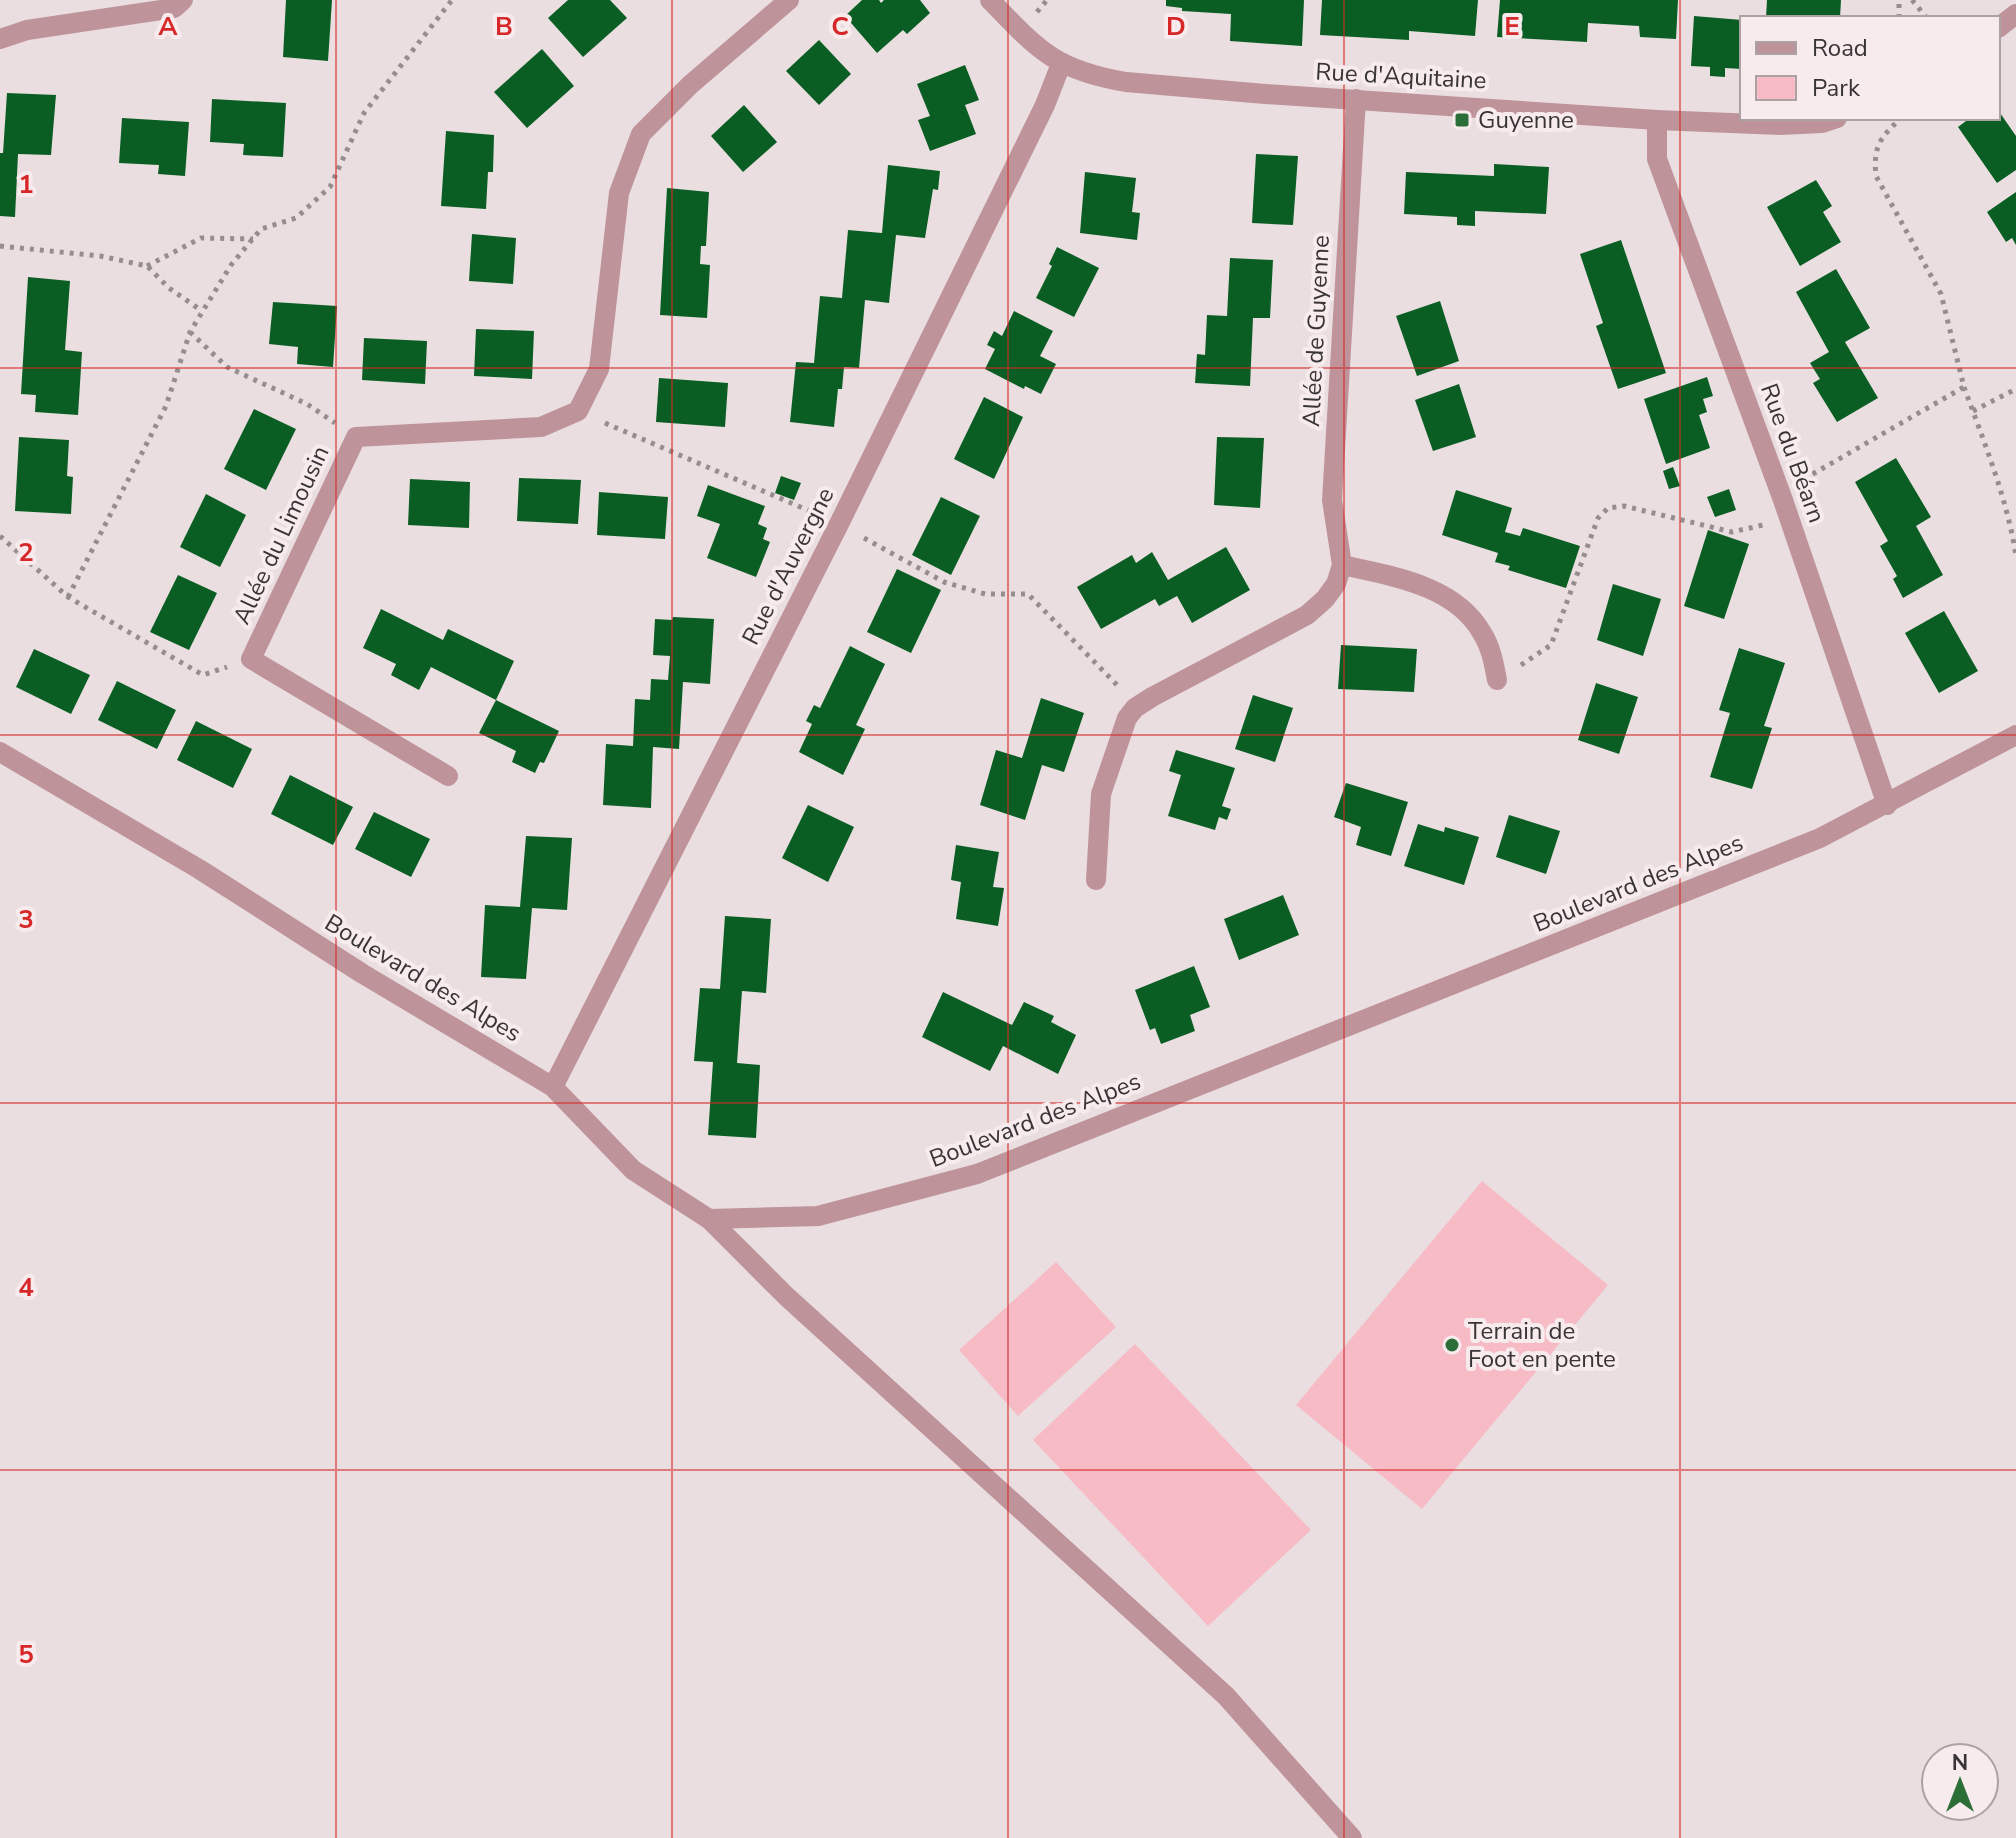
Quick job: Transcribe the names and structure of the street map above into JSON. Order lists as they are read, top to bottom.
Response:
{
  "streets": {
    "street": [
      "Rue d'Aquitaine",
      "Allée de Guyenne",
      "Rue du Béarn",
      "Allée du Limousin",
      "Rue d'Auvergne",
      "Boulevard des Alpes"
    ]
  },
  "crossings": [
    ["Rue d'Aquitaine", "Allée de Guyenne"],
    ["Rue d'Aquitaine", "Rue du Béarn"],
    ["Rue d'Aquitaine", "Rue d'Auvergne"],
    ["Rue du Béarn", "Boulevard des Alpes"],
    ["Rue d'Auvergne", "Boulevard des Alpes"]
  ],
  "places": {
    "transit": ["Guyenne"],
    "other": ["Terrain de Foot en pente"]
  },
  "legend": ["Road", "Park"],
  "north": "top",
  "grid": {
    "columns": [
      "A",
      "B",
      "C",
      "D",
      "E"
    ],
    "rows": [
      "1",
      "2",
      "3",
      "4",
      "5"
    ]
  }
}
